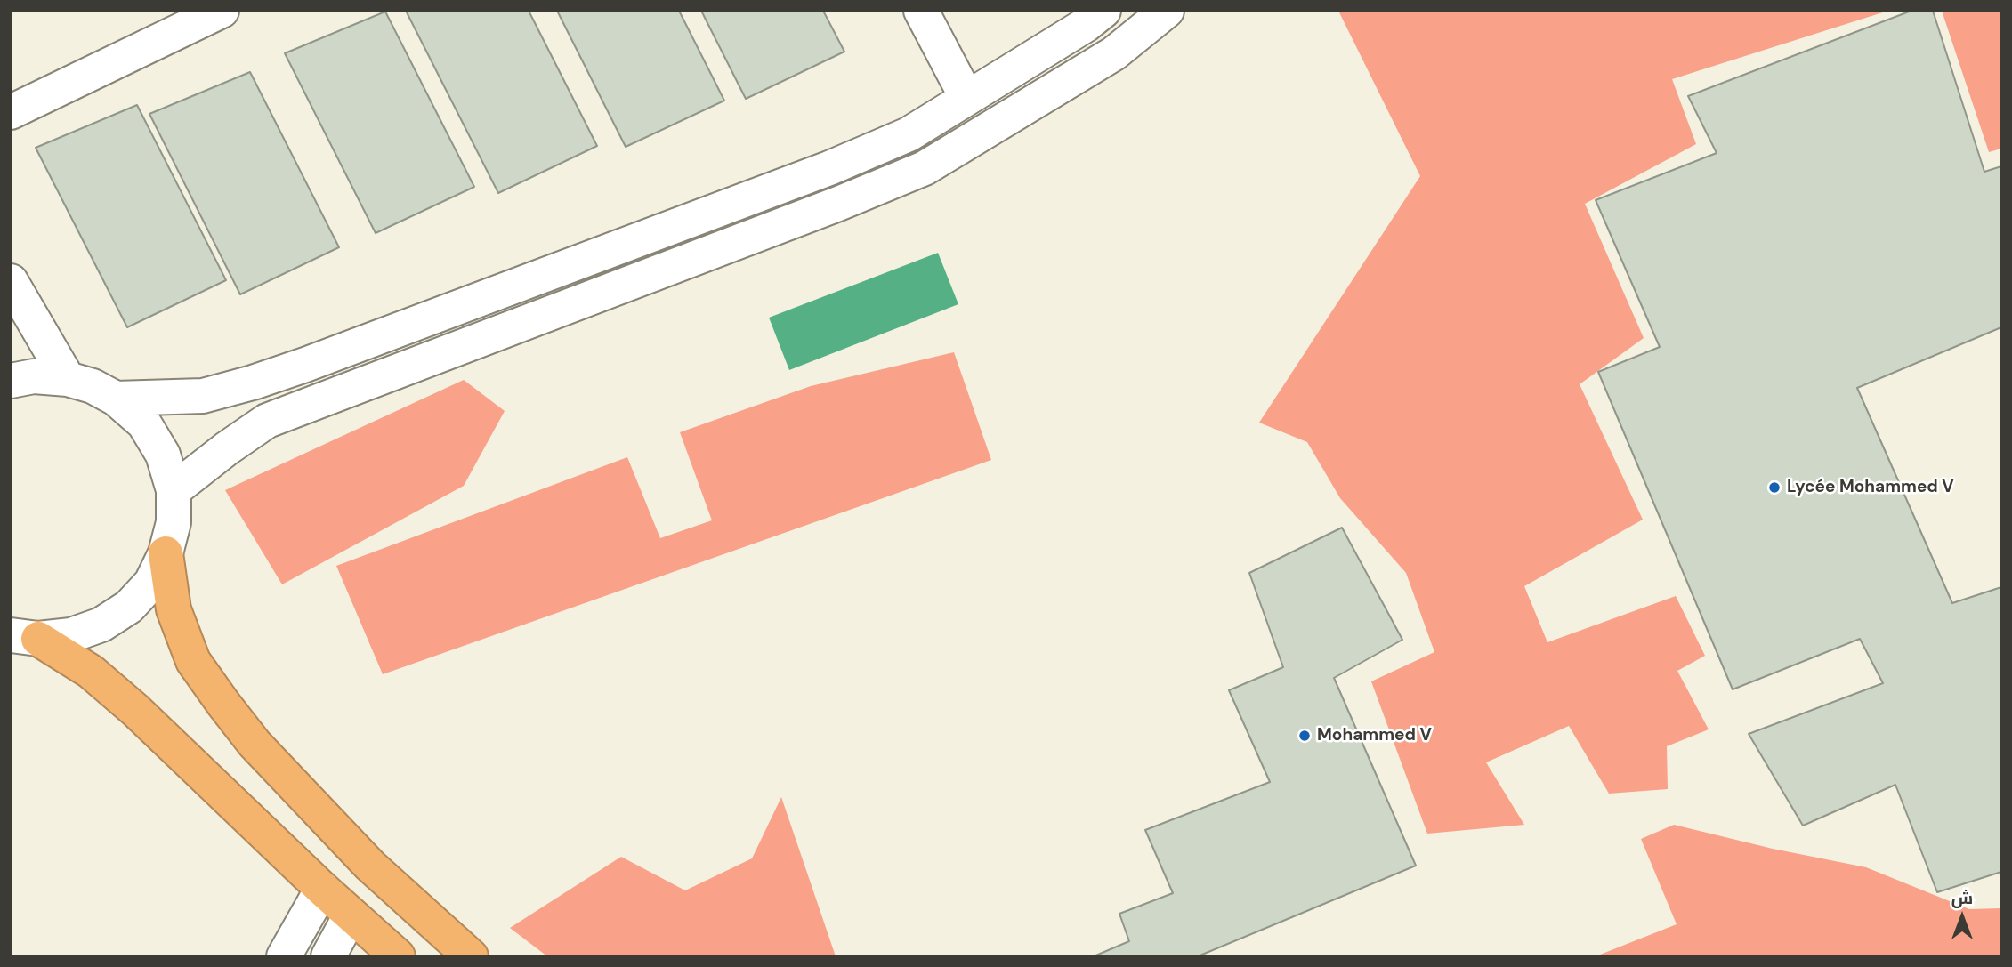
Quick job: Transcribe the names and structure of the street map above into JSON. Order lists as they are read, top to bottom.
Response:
{
  "places": ["Lycée Mohammed V", "Mohammed V"],
  "north": "top"
}
